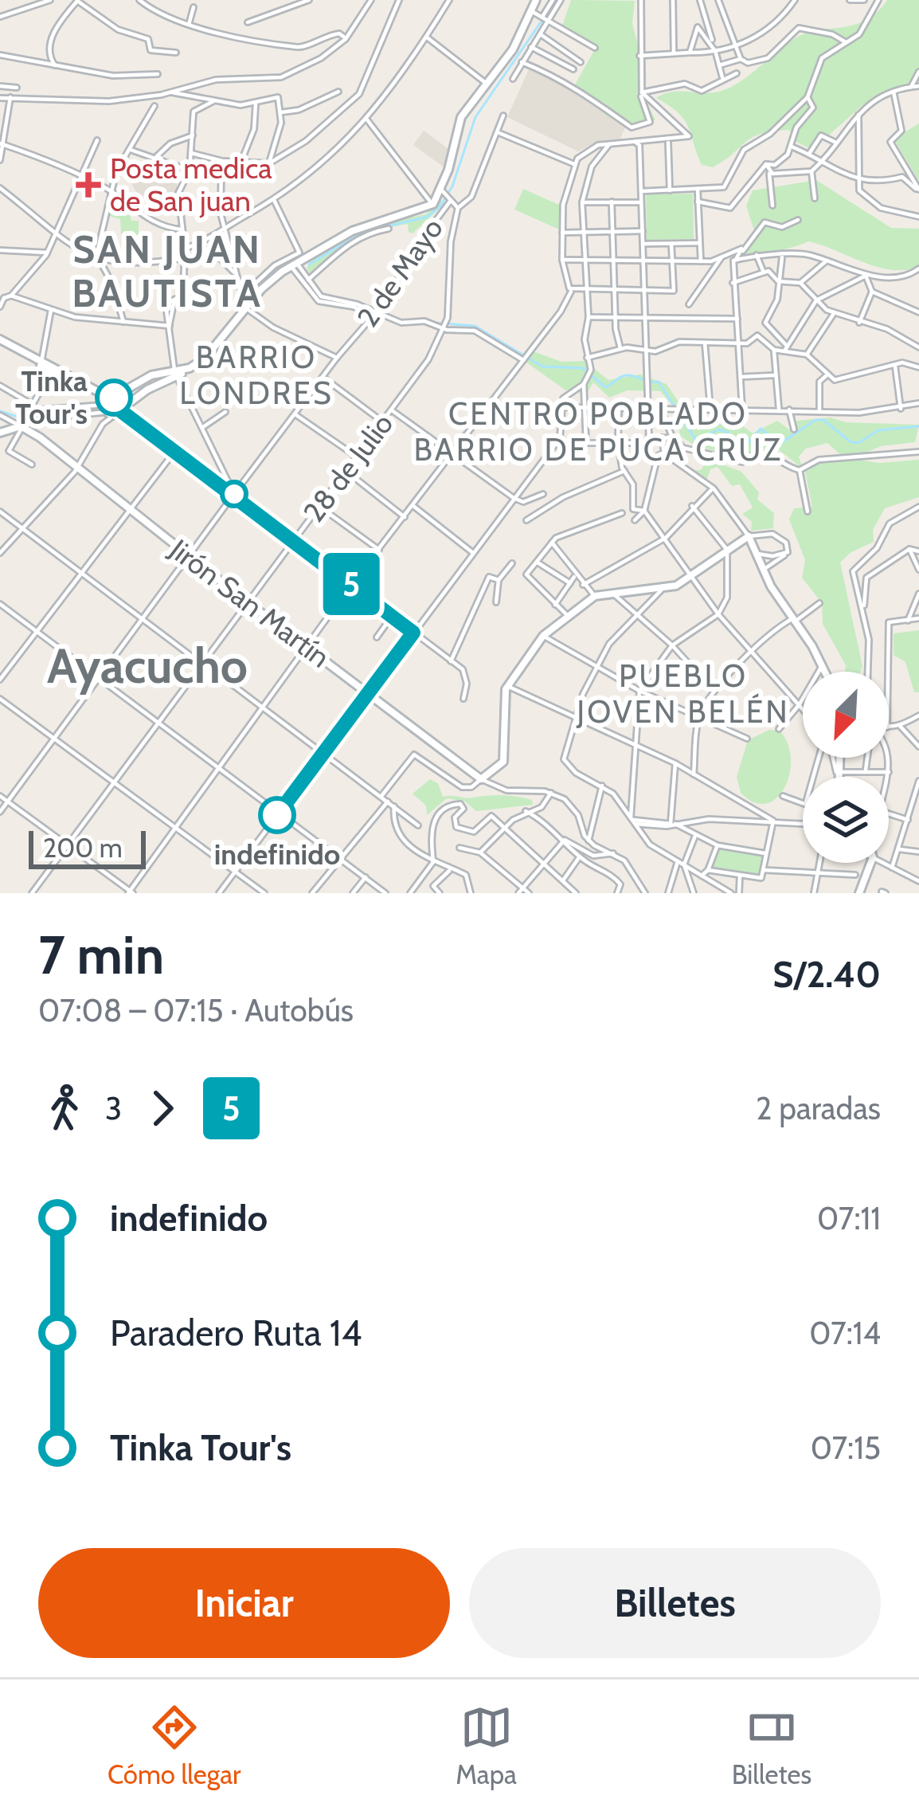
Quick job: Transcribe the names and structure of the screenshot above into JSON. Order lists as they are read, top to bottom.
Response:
{
  "streets": {
    "street": ["2 de Mayo", "28 de Julio", "Jirón San Martín"]
  },
  "crossings": [
    ["2 de Mayo", "Jirón San Martín"],
    ["28 de Julio", "Jirón San Martín"]
  ],
  "districts": [
    "SAN JUAN BAUTISTA",
    "BARRIO LONDRES",
    "CENTRO POBLADO BARRIO DE PUCA CRUZ",
    "Ayacucho",
    "PUEBLO JOVEN BELÉN"
  ],
  "places": {
    "health": ["Posta medica de San juan"],
    "other": ["Tinka Tour's", "indefinido"]
  },
  "lines": ["bus line 5"],
  "scale_bar": "200 m",
  "north": "bottom left",
  "page": {
    "on_map": "5",
    "scale": "200 m",
    "heading": ["7 min", "07:08 – 07:15 · Autobús", "S/2.40"],
    "legs": ["3", "5", "2 paradas"],
    "list": [
      {
        "name": "indefinido",
        "value": "07:11"
      },
      {
        "name": "Paradero Ruta 14",
        "value": "07:14"
      },
      {
        "name": "Tinka Tour's",
        "value": "07:15"
      }
    ],
    "buttons": ["Iniciar", "Billetes"],
    "tabs": ["Cómo llegar", "Mapa", "Billetes"]
  }
}
